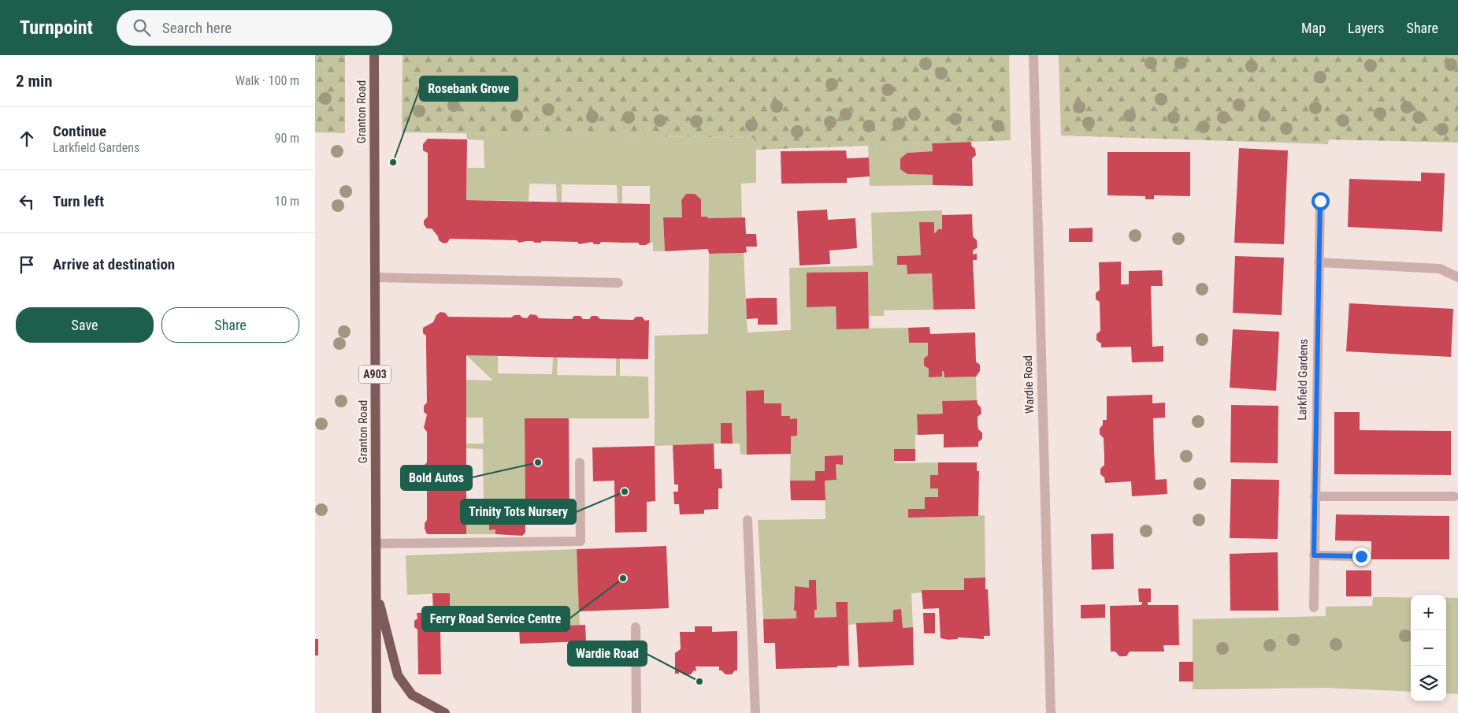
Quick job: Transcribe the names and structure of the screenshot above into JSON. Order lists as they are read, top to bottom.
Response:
{
  "streets": {
    "main road": ["Granton Road", "A903"],
    "street": ["Larkfield Gardens", "Wardie Road"]
  },
  "places": [
    "Rosebank Grove",
    "Bold Autos",
    "Trinity Tots Nursery",
    "Ferry Road Service Centre",
    "Wardie Road"
  ],
  "page": {
    "header": "Turnpoint",
    "search": "Search here",
    "nav": ["Map", "Layers", "Share"],
    "heading": ["2 min", "Walk · 100 m"],
    "list": [
      ["Continue", "Larkfield Gardens", "90 m"],
      ["Turn left", "10 m"],
      "Arrive at destination"
    ],
    "buttons": ["Save", "Share"],
    "map_buttons": ["+", "−"]
  }
}
